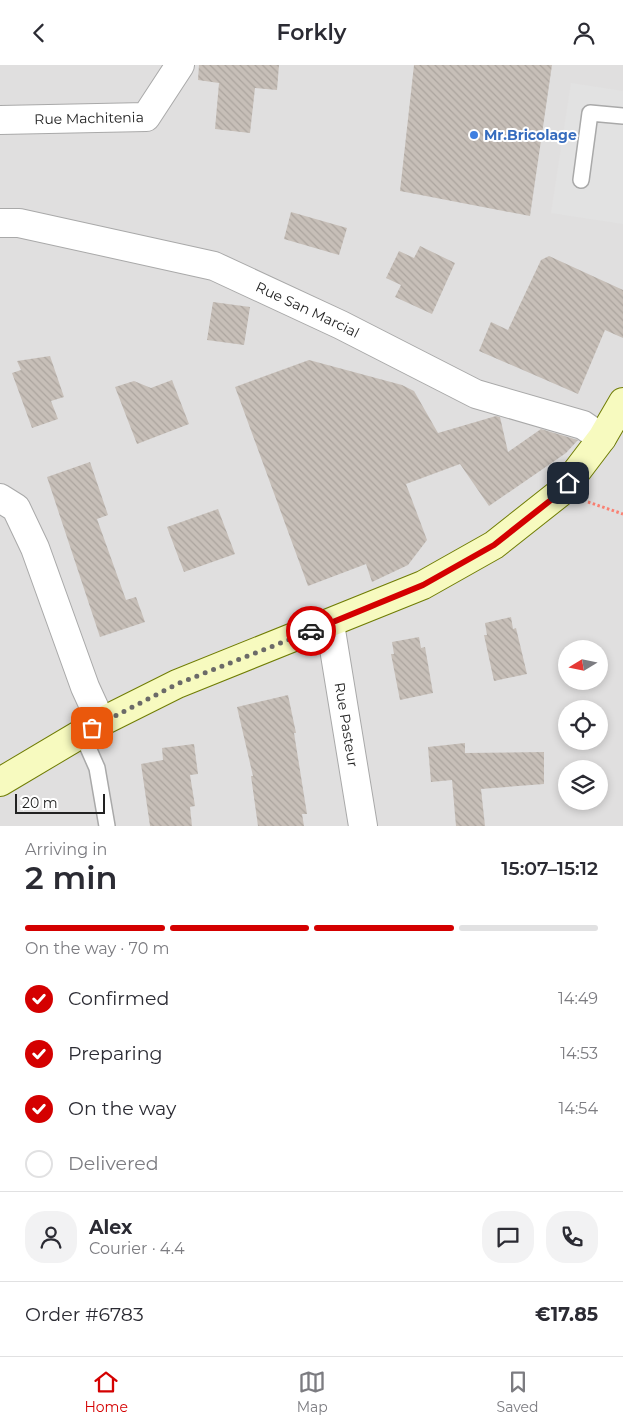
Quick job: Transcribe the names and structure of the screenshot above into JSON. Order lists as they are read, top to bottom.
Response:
{
  "streets": {
    "street": ["Rue Machitenia", "Rue San Marcial", "Rue Pasteur"]
  },
  "places": ["Mr.Bricolage"],
  "scale_bar": "20 m",
  "north": "left",
  "page": {
    "header": "Forkly",
    "scale": "20 m",
    "heading": ["2 min", "Arriving in", "15:07–15:12"],
    "panel": [
      "Alex",
      "Courier · 4.4",
      "Order #6783",
      "€17.85"
    ],
    "bar": "On the way · 70 m",
    "list": [
      ["Confirmed", "14:49"],
      ["Preparing", "14:53"],
      ["On the way", "14:54"],
      "Delivered"
    ],
    "tabs": ["Home", "Map", "Saved"]
  }
}
